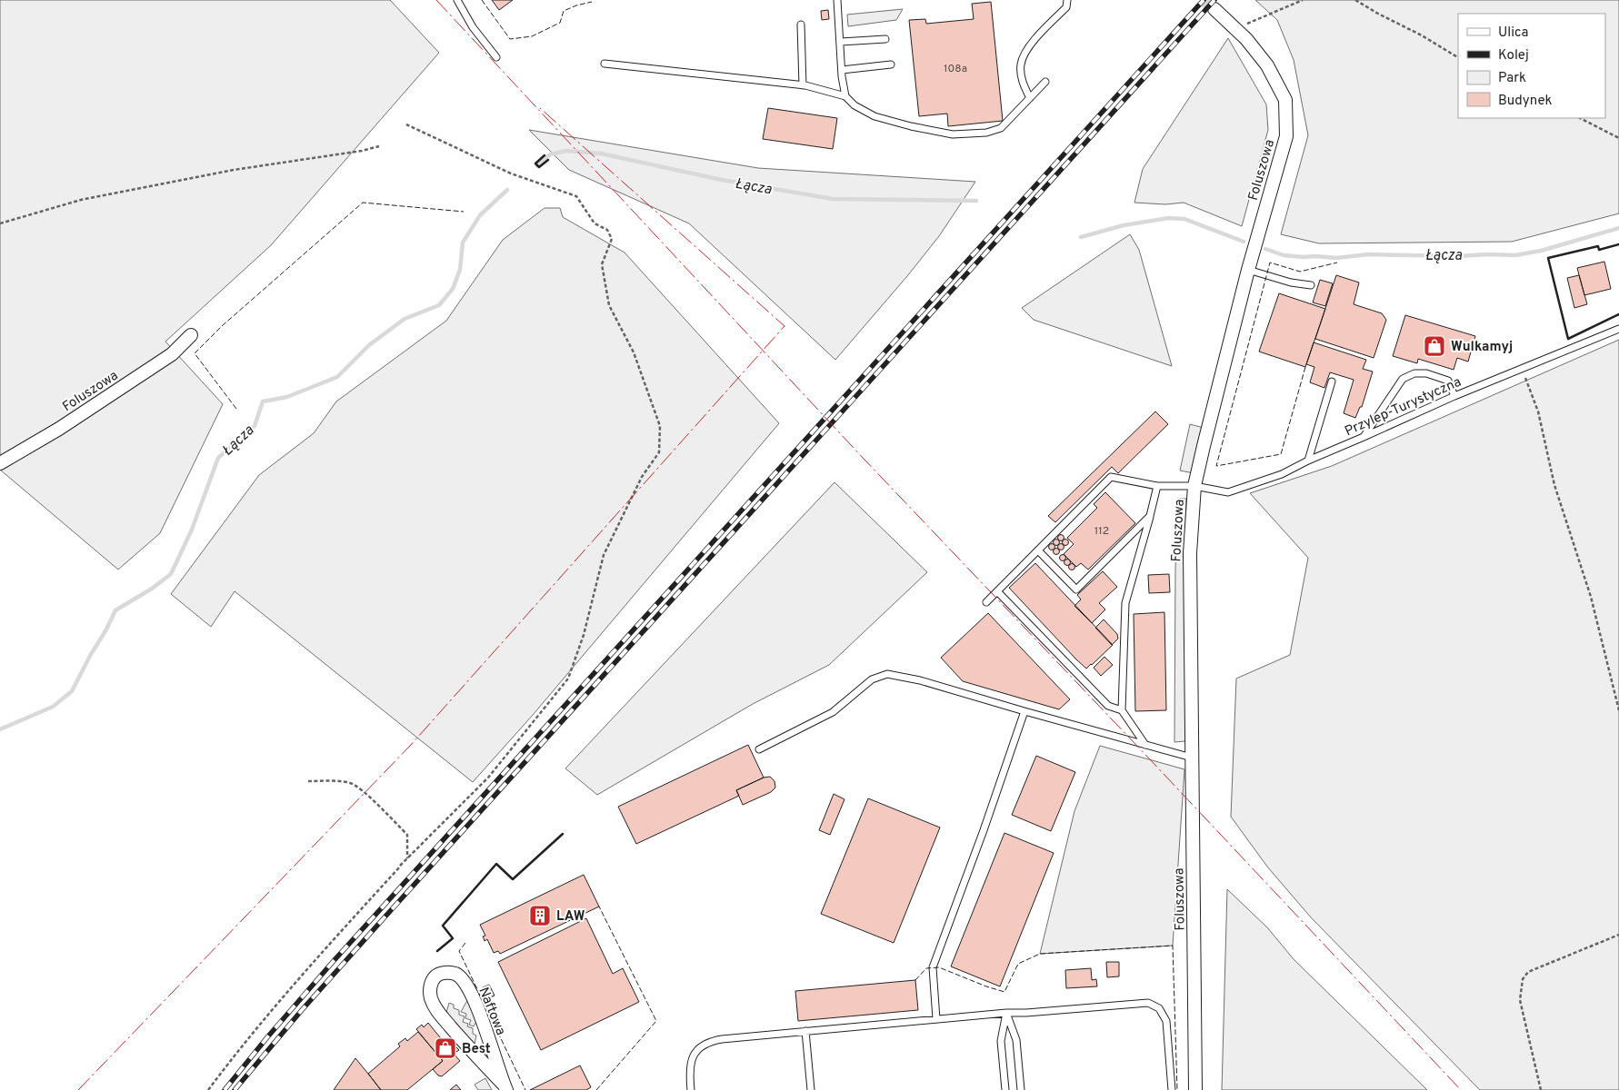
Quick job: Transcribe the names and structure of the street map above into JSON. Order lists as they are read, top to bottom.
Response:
{
  "streets": {
    "street": ["Foluszowa", "Naftowa"],
    "lane": ["Przylep-Turystyczna"]
  },
  "crossings": [
    ["Foluszowa", "Przylep-Turystyczna"]
  ],
  "water": ["Łącza"],
  "places": {
    "shop": ["Wulkamyj", "Best"],
    "building": ["LAW"]
  },
  "house_numbers": ["108a", "112"],
  "legend": [
    "Ulica",
    "Kolej",
    "Park",
    "Budynek"
  ]
}
